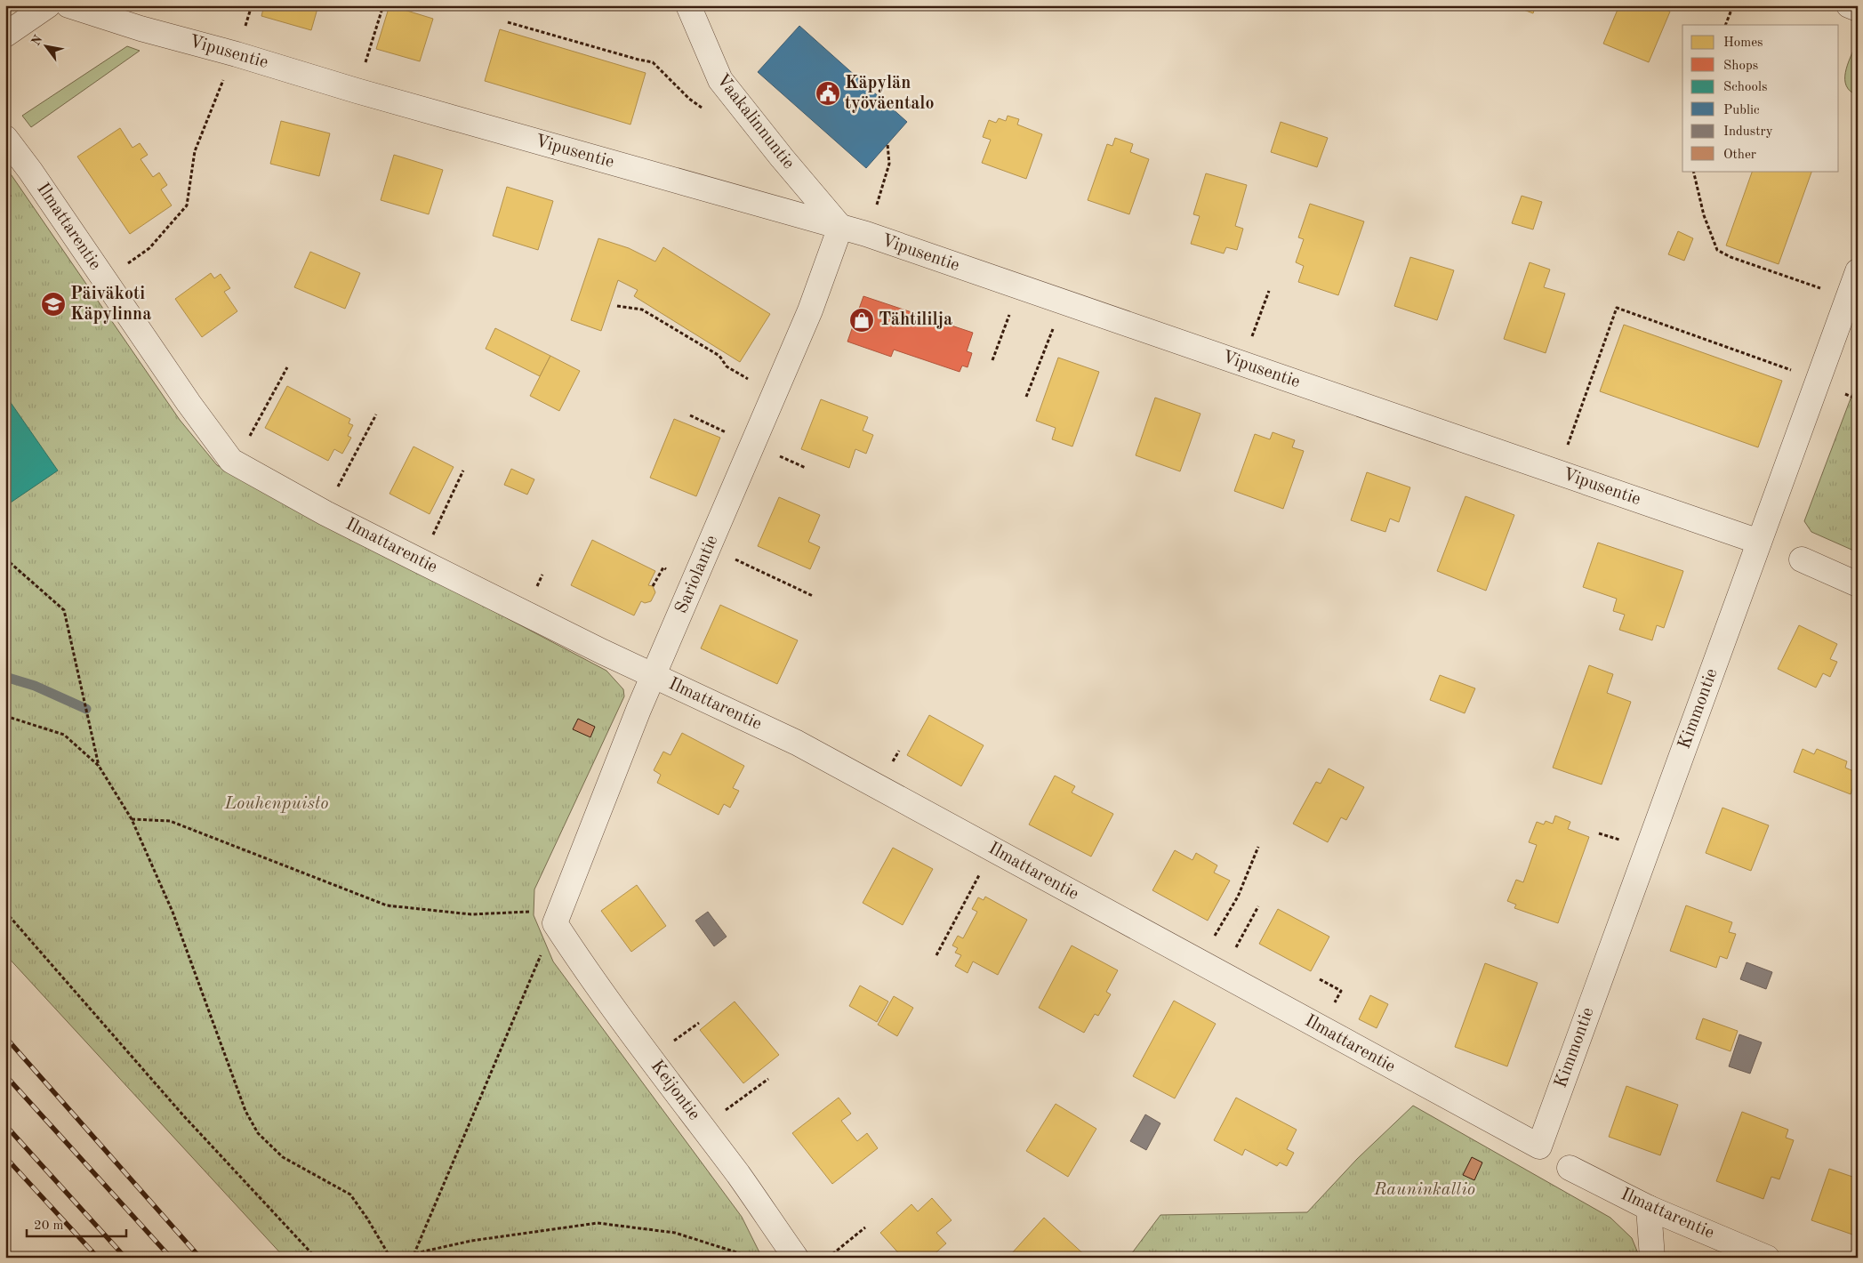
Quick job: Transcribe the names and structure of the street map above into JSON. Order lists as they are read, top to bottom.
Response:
{
  "streets": {
    "street": [
      "Vipusentie",
      "Vaakalinnuntie",
      "Ilmattarentie",
      "Sariolantie",
      "Kimmontie",
      "Keijontie"
    ]
  },
  "crossings": [
    ["Vipusentie", "Vaakalinnuntie"],
    ["Vipusentie", "Sariolantie"],
    ["Vipusentie", "Kimmontie"],
    ["Vaakalinnuntie", "Sariolantie"],
    ["Ilmattarentie", "Sariolantie"],
    ["Ilmattarentie", "Kimmontie"],
    ["Sariolantie", "Keijontie"]
  ],
  "parks": ["Louhenpuisto", "Rauninkallio"],
  "places": {
    "public building": ["Käpylän työväentalo"],
    "school or university": ["Päiväkoti Käpylinna"],
    "shop": ["Tähtililja"]
  },
  "legend": [
    "Homes",
    "Shops",
    "Schools",
    "Public",
    "Industry",
    "Other"
  ],
  "scale_bar": "20 m",
  "north": "top left"
}
